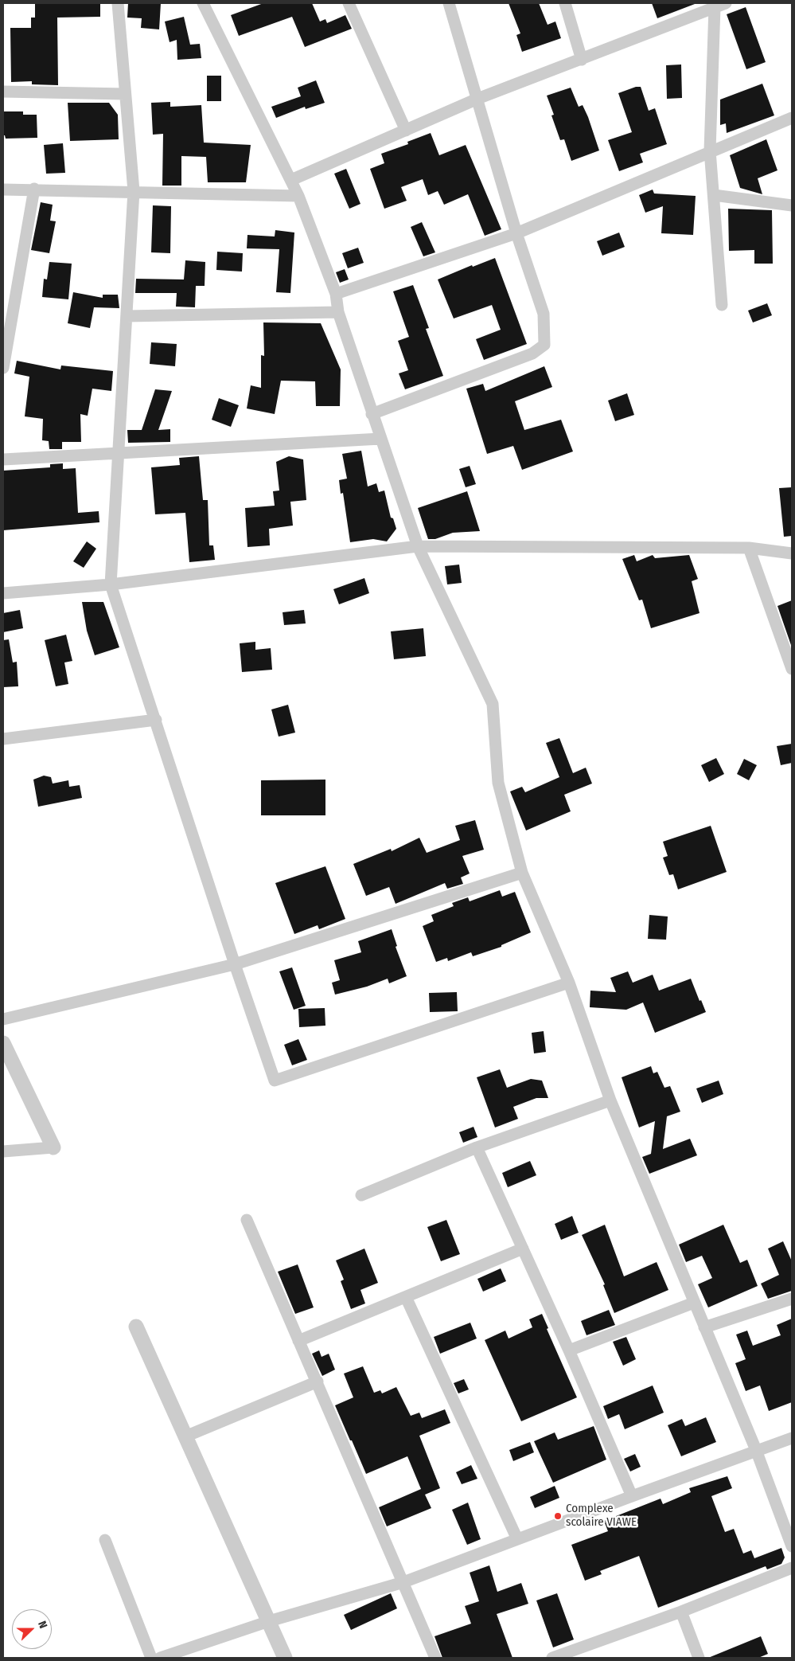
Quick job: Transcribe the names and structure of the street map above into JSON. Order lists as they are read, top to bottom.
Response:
{
  "places": ["Complexe scolaire VIAWE"],
  "north": "right"
}
